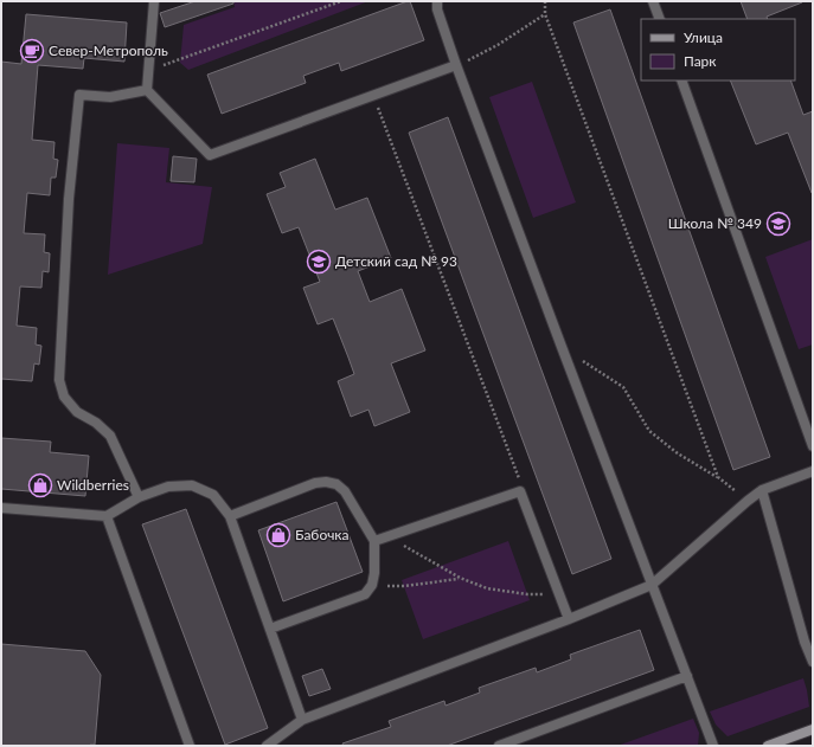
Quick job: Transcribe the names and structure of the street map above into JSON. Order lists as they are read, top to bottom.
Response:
{
  "places": {
    "cafe": ["Север-Метрополь"],
    "school or university": ["Школа № 349", "Детский сад № 93"],
    "shop": ["Wildberries", "Бабочка"]
  },
  "legend": ["Улица", "Парк"]
}
